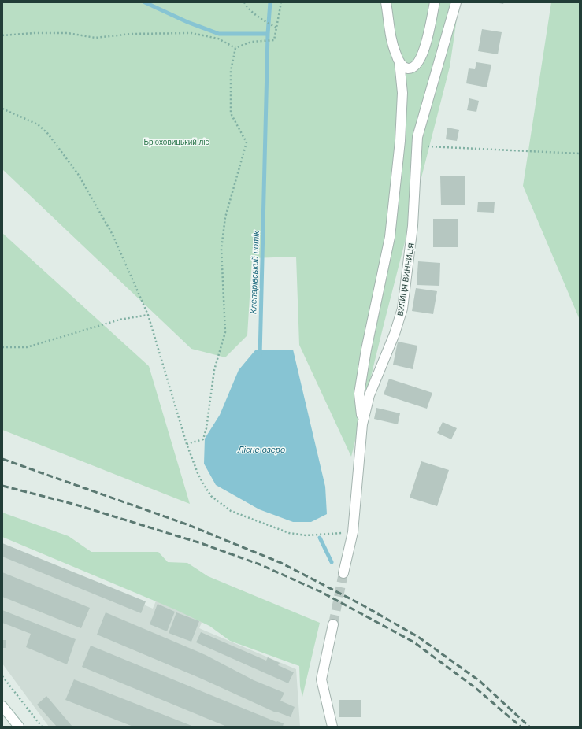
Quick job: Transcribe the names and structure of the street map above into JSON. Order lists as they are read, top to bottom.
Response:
{
  "streets": {
    "street": ["ВУЛИЦЯ ВИННИЦЯ"]
  },
  "water": ["Клепарівський потік", "Лісне озеро"],
  "parks": ["Брюховицький ліс"]
}
